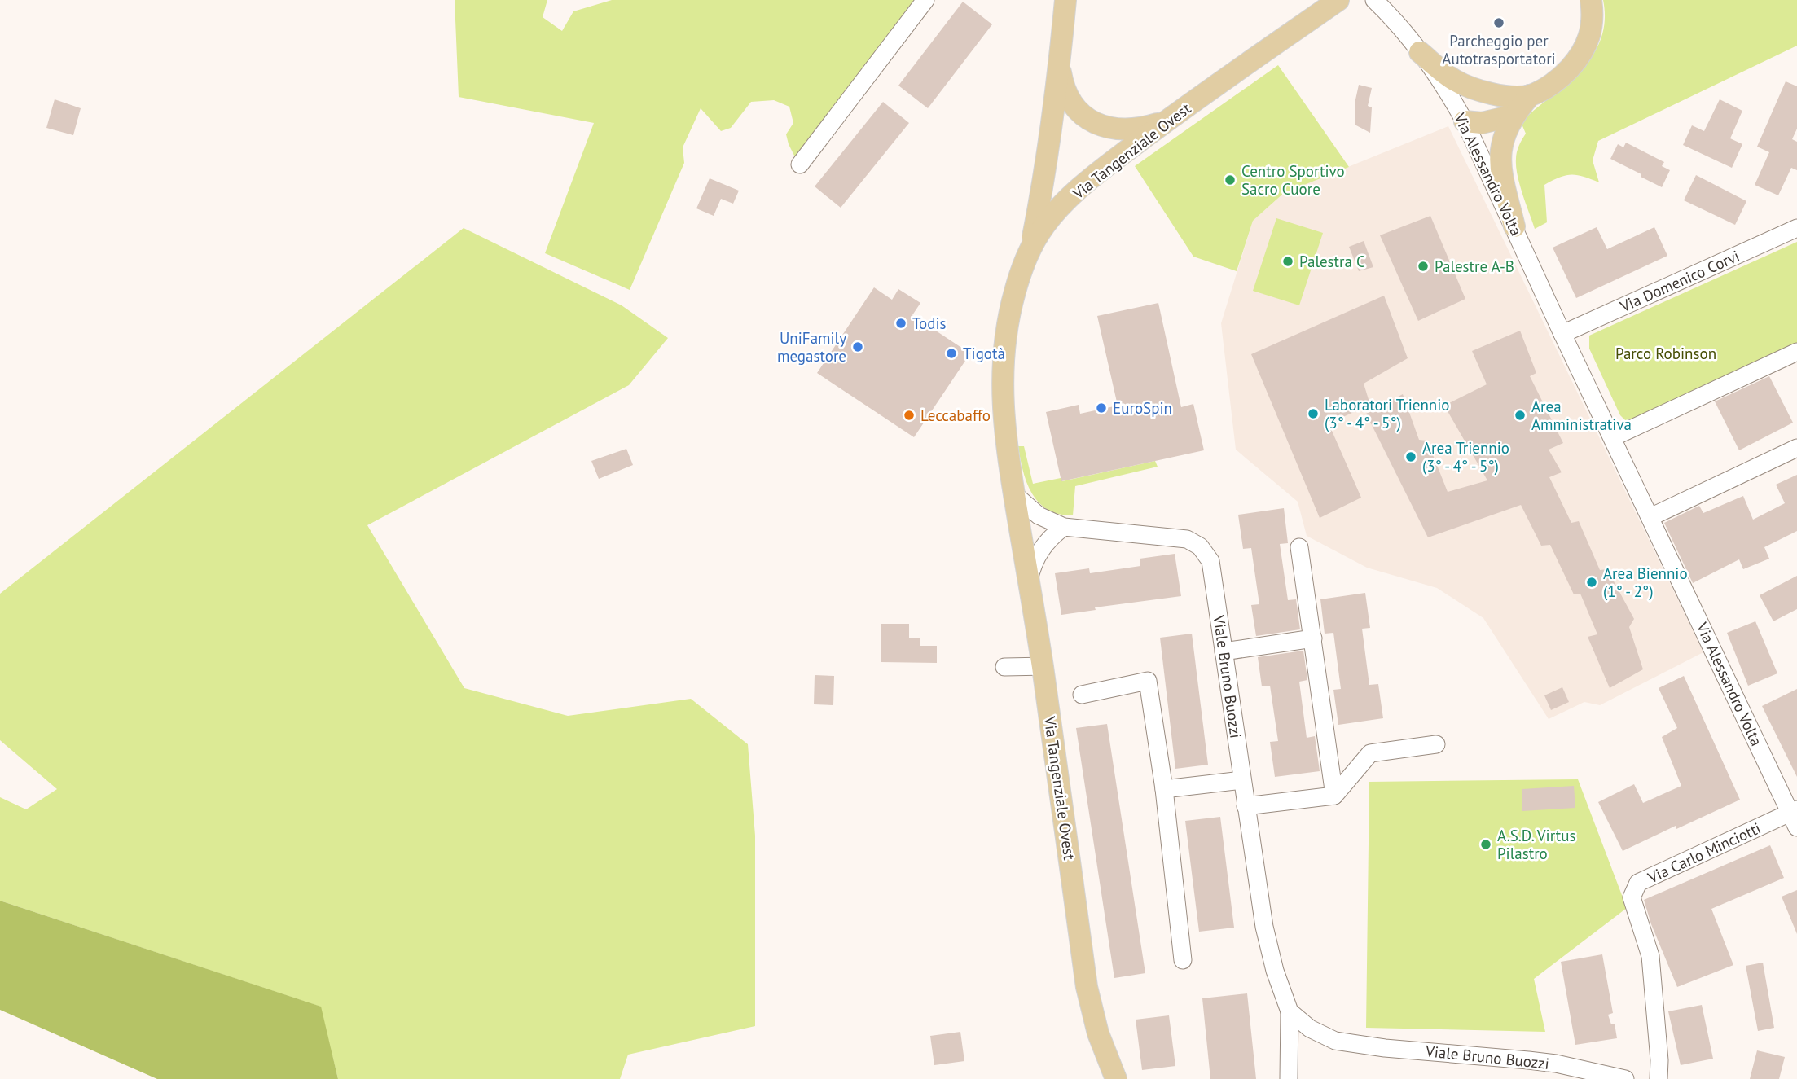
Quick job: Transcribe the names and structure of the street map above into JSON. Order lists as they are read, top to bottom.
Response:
{
  "streets": {
    "main road": ["Via Tangenziale Ovest"],
    "street": [
      "Via Alessandro Volta",
      "Via Domenico Corvi",
      "Viale Bruno Buozzi",
      "Via Carlo Minciotti"
    ]
  },
  "crossings": [
    ["Via Alessandro Volta", "Via Domenico Corvi"],
    ["Via Alessandro Volta", "Via Carlo Minciotti"]
  ],
  "parks": ["Parco Robinson"],
  "places": [
    "Parcheggio per Autotrasportatori",
    "Centro Sportivo Sacro Cuore",
    "Palestra C",
    "Palestre A-B",
    "Todis",
    "UniFamily megastore",
    "Tigotà",
    "EuroSpin",
    "Laboratori Triennio (3° - 4° - 5°)",
    "Leccabaffo",
    "Area Amministrativa",
    "Area Triennio (3° - 4° - 5°)",
    "Area Biennio (1° - 2°)",
    "A.S.D. Virtus Pilastro"
  ]
}
